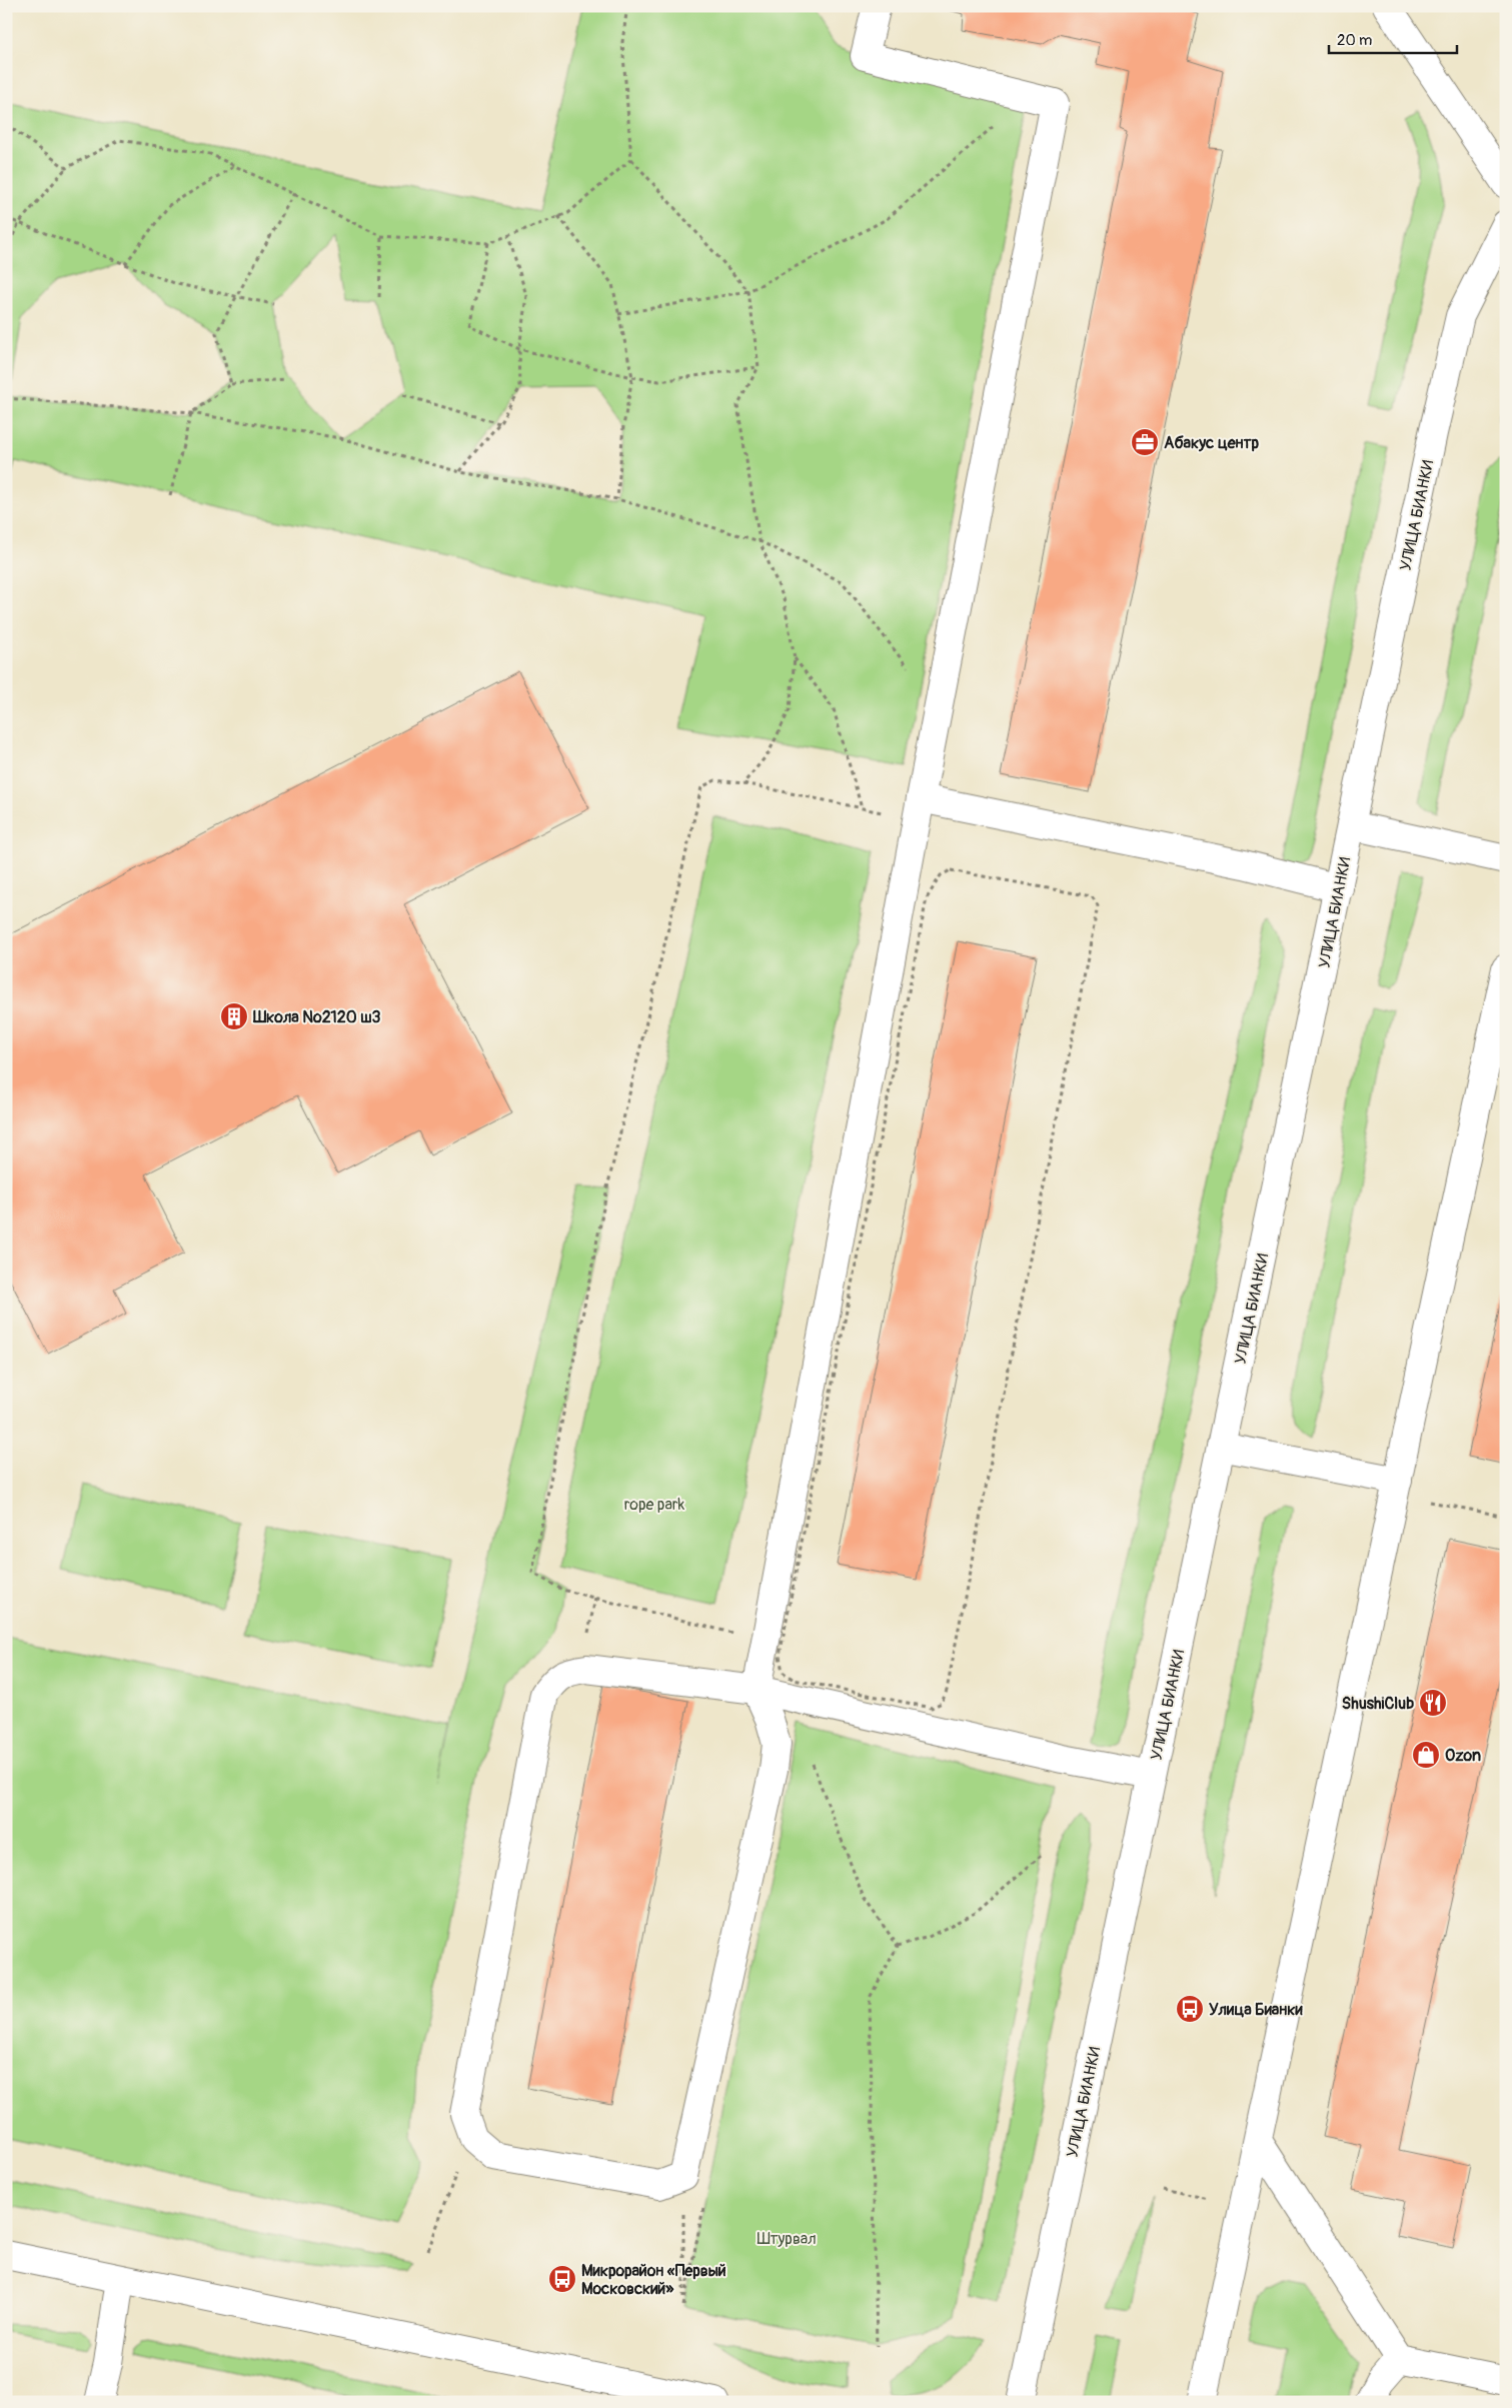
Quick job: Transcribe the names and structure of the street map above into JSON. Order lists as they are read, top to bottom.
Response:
{
  "streets": {
    "street": ["УЛИЦА БИАНКИ"]
  },
  "parks": ["rope park", "Штурвал"],
  "places": {
    "office": ["Абакус центр"],
    "building": ["Школа №2120 ш3"],
    "restaurant": ["ShushiClub"],
    "shop": ["Ozon"],
    "bus stop": ["Улица Бианки", "Микрорайон «Первый Московский»"]
  },
  "scale_bar": "20 m"
}
